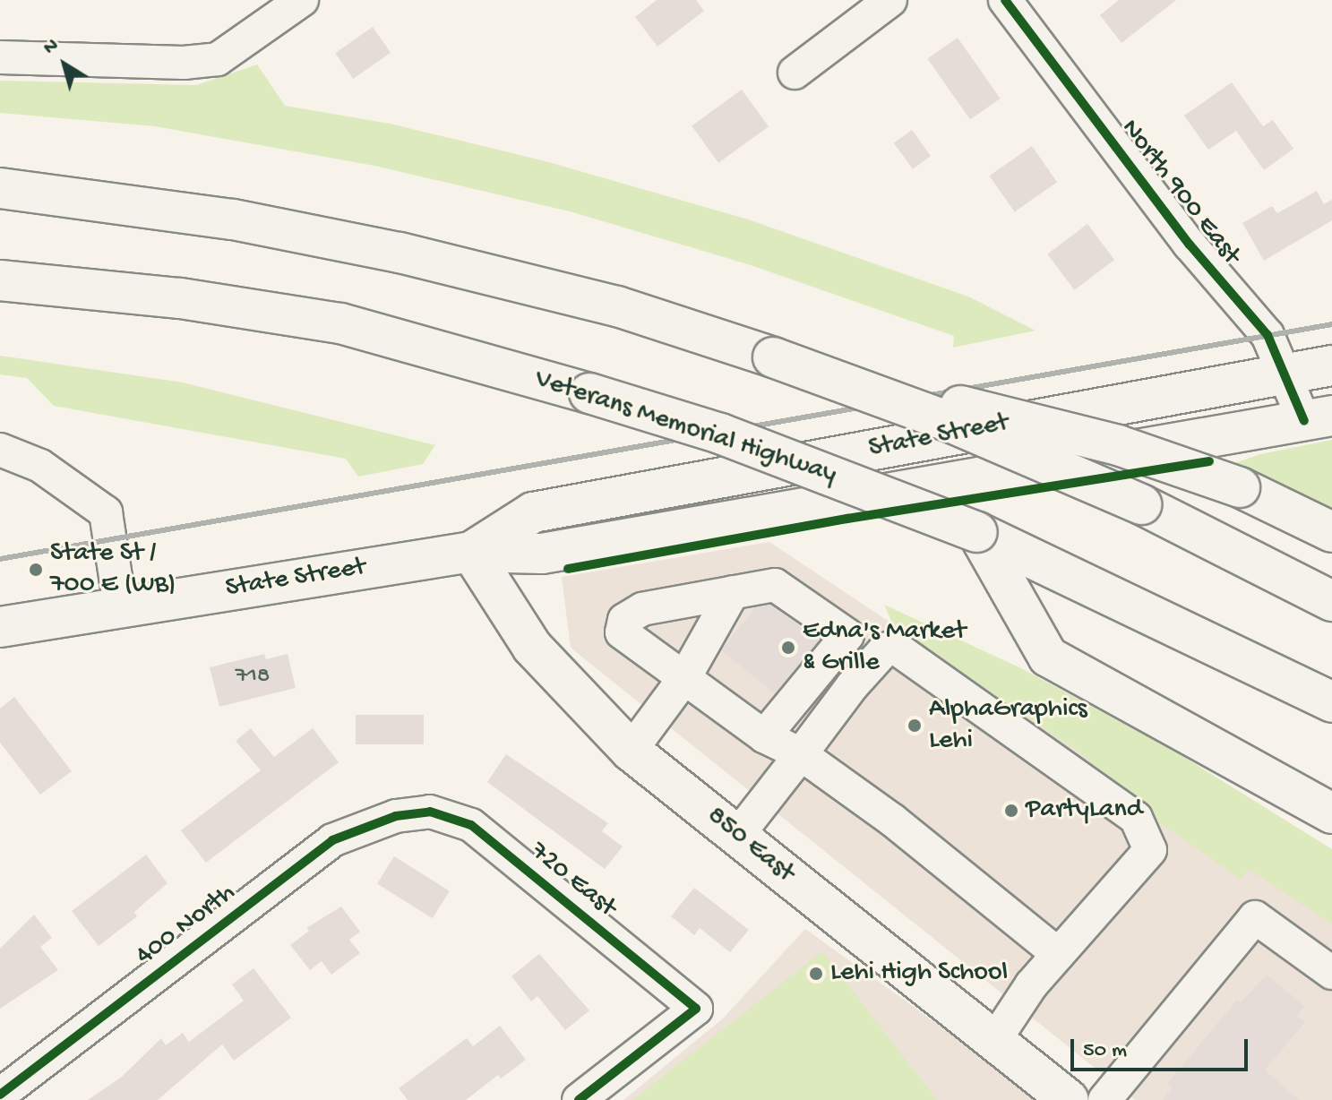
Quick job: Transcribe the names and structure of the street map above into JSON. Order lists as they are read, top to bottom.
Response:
{
  "streets": {
    "main road": ["Veterans Memorial Highway", "State Street", "850 East"],
    "street": ["North 900 East", "720 East", "400 North"]
  },
  "crossings": [
    ["North 900 East", "State Street"],
    ["State Street", "850 East"],
    ["720 East", "400 North"]
  ],
  "places": [
    "State St / 700 E (WB)",
    "Edna's Market & Grille",
    "AlphaGraphics Lehi",
    "PartyLand",
    "Lehi High School"
  ],
  "house_numbers": ["718"],
  "scale_bar": "50 m",
  "north": "top left"
}
